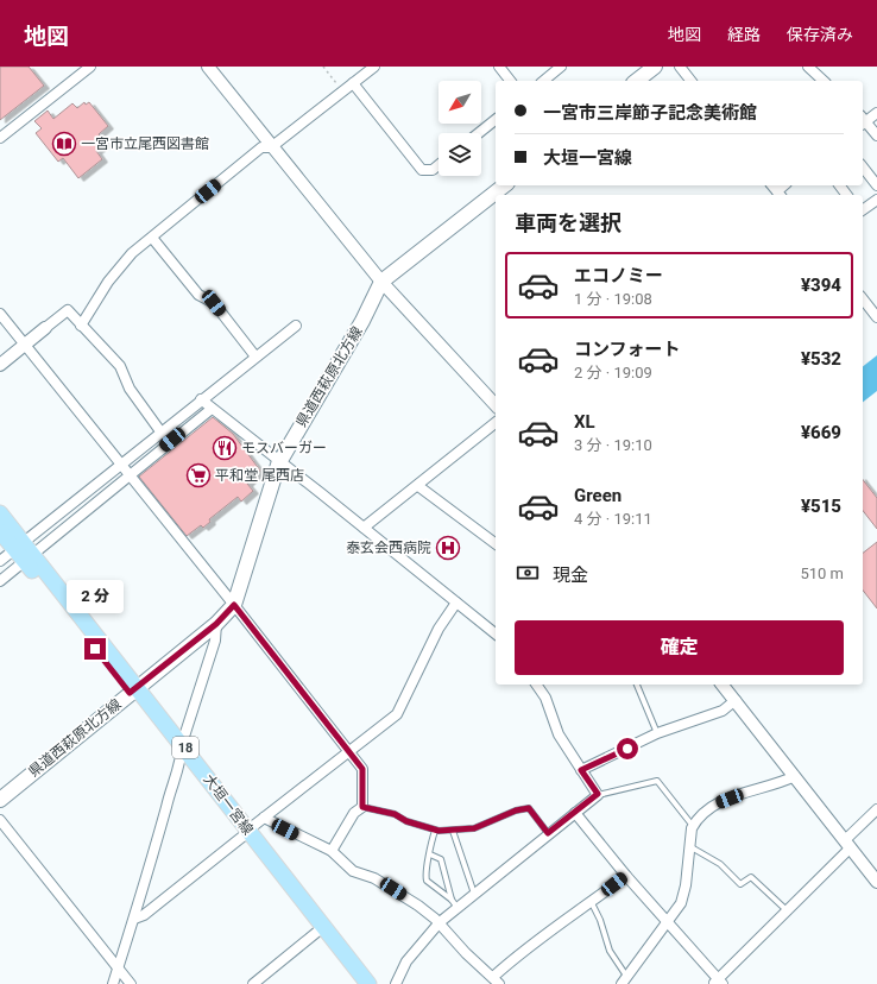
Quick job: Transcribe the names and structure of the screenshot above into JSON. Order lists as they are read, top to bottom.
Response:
{
  "streets": {
    "main road": ["県道西萩原北方線", "18", "大垣一宮線"]
  },
  "crossings": [
    ["県道西萩原北方線", "大垣一宮線"]
  ],
  "places": {
    "library": ["一宮市立尾西図書館"],
    "restaurant": ["モスバーガー"],
    "supermarket": ["平和堂 尾西店"],
    "hospital": ["泰玄会西病院"]
  },
  "north": "bottom left",
  "page": {
    "header": "地図",
    "nav": ["地図", "経路", "保存済み"],
    "banner": ["一宮市三岸節子記念美術館", "大垣一宮線"],
    "heading": "車両を選択",
    "list": [
      {
        "name": "エコノミー",
        "note": "1 分 · 19:08",
        "value": "¥394"
      },
      {
        "name": "コンフォート",
        "note": "2 分 · 19:09",
        "value": "¥532"
      },
      {
        "name": "XL",
        "note": "3 分 · 19:10",
        "value": "¥669"
      },
      {
        "name": "Green",
        "note": "4 分 · 19:11",
        "value": "¥515"
      }
    ],
    "pay": ["現金", "510 m"],
    "bubble": "2 分",
    "buttons": "確定"
  }
}
